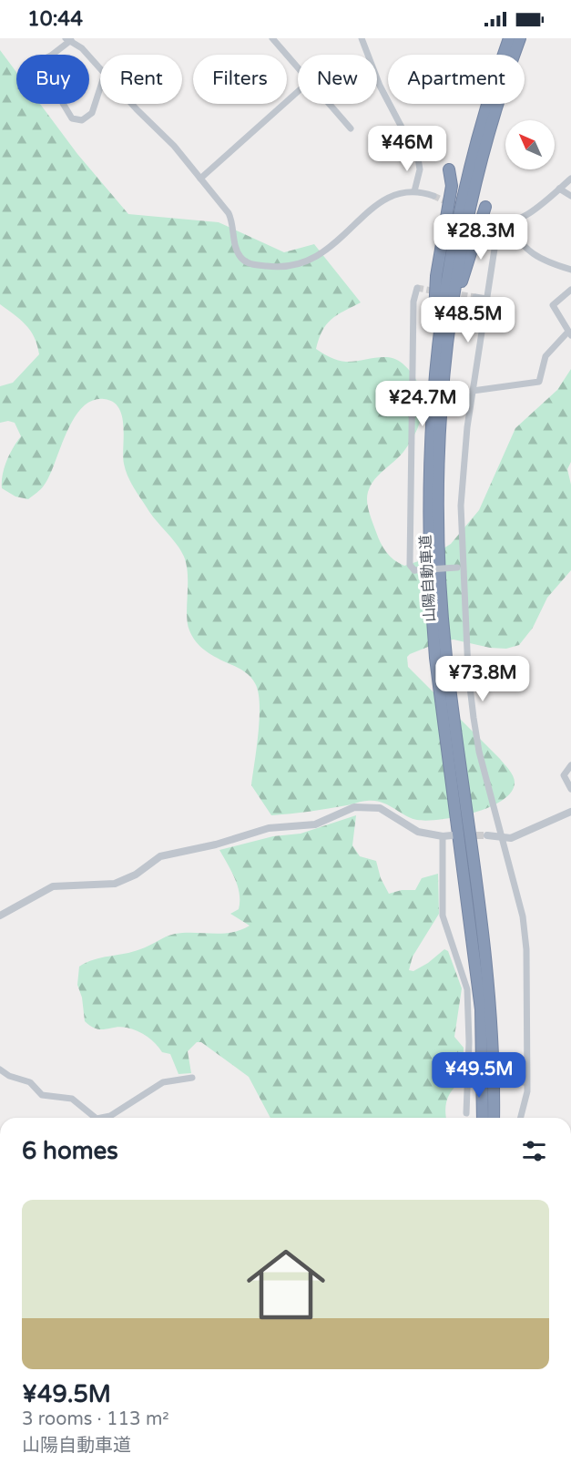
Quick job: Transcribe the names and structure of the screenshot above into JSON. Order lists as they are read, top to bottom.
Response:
{
  "streets": {
    "highway": ["山陽自動車道"]
  },
  "north": "top left",
  "page": {
    "status": "10:44",
    "chip": [
      "Buy",
      "Rent",
      "Filters",
      "New",
      "Apartment"
    ],
    "price": [
      "¥46M",
      "¥28.3M",
      "¥48.5M",
      "¥24.7M",
      "¥73.8M",
      "¥49.5M"
    ],
    "heading": "6 homes",
    "list": [
      {
        "name": "¥49.5M",
        "note": "3 rooms · 113 m² · 山陽自動車道"
      }
    ]
  }
}
